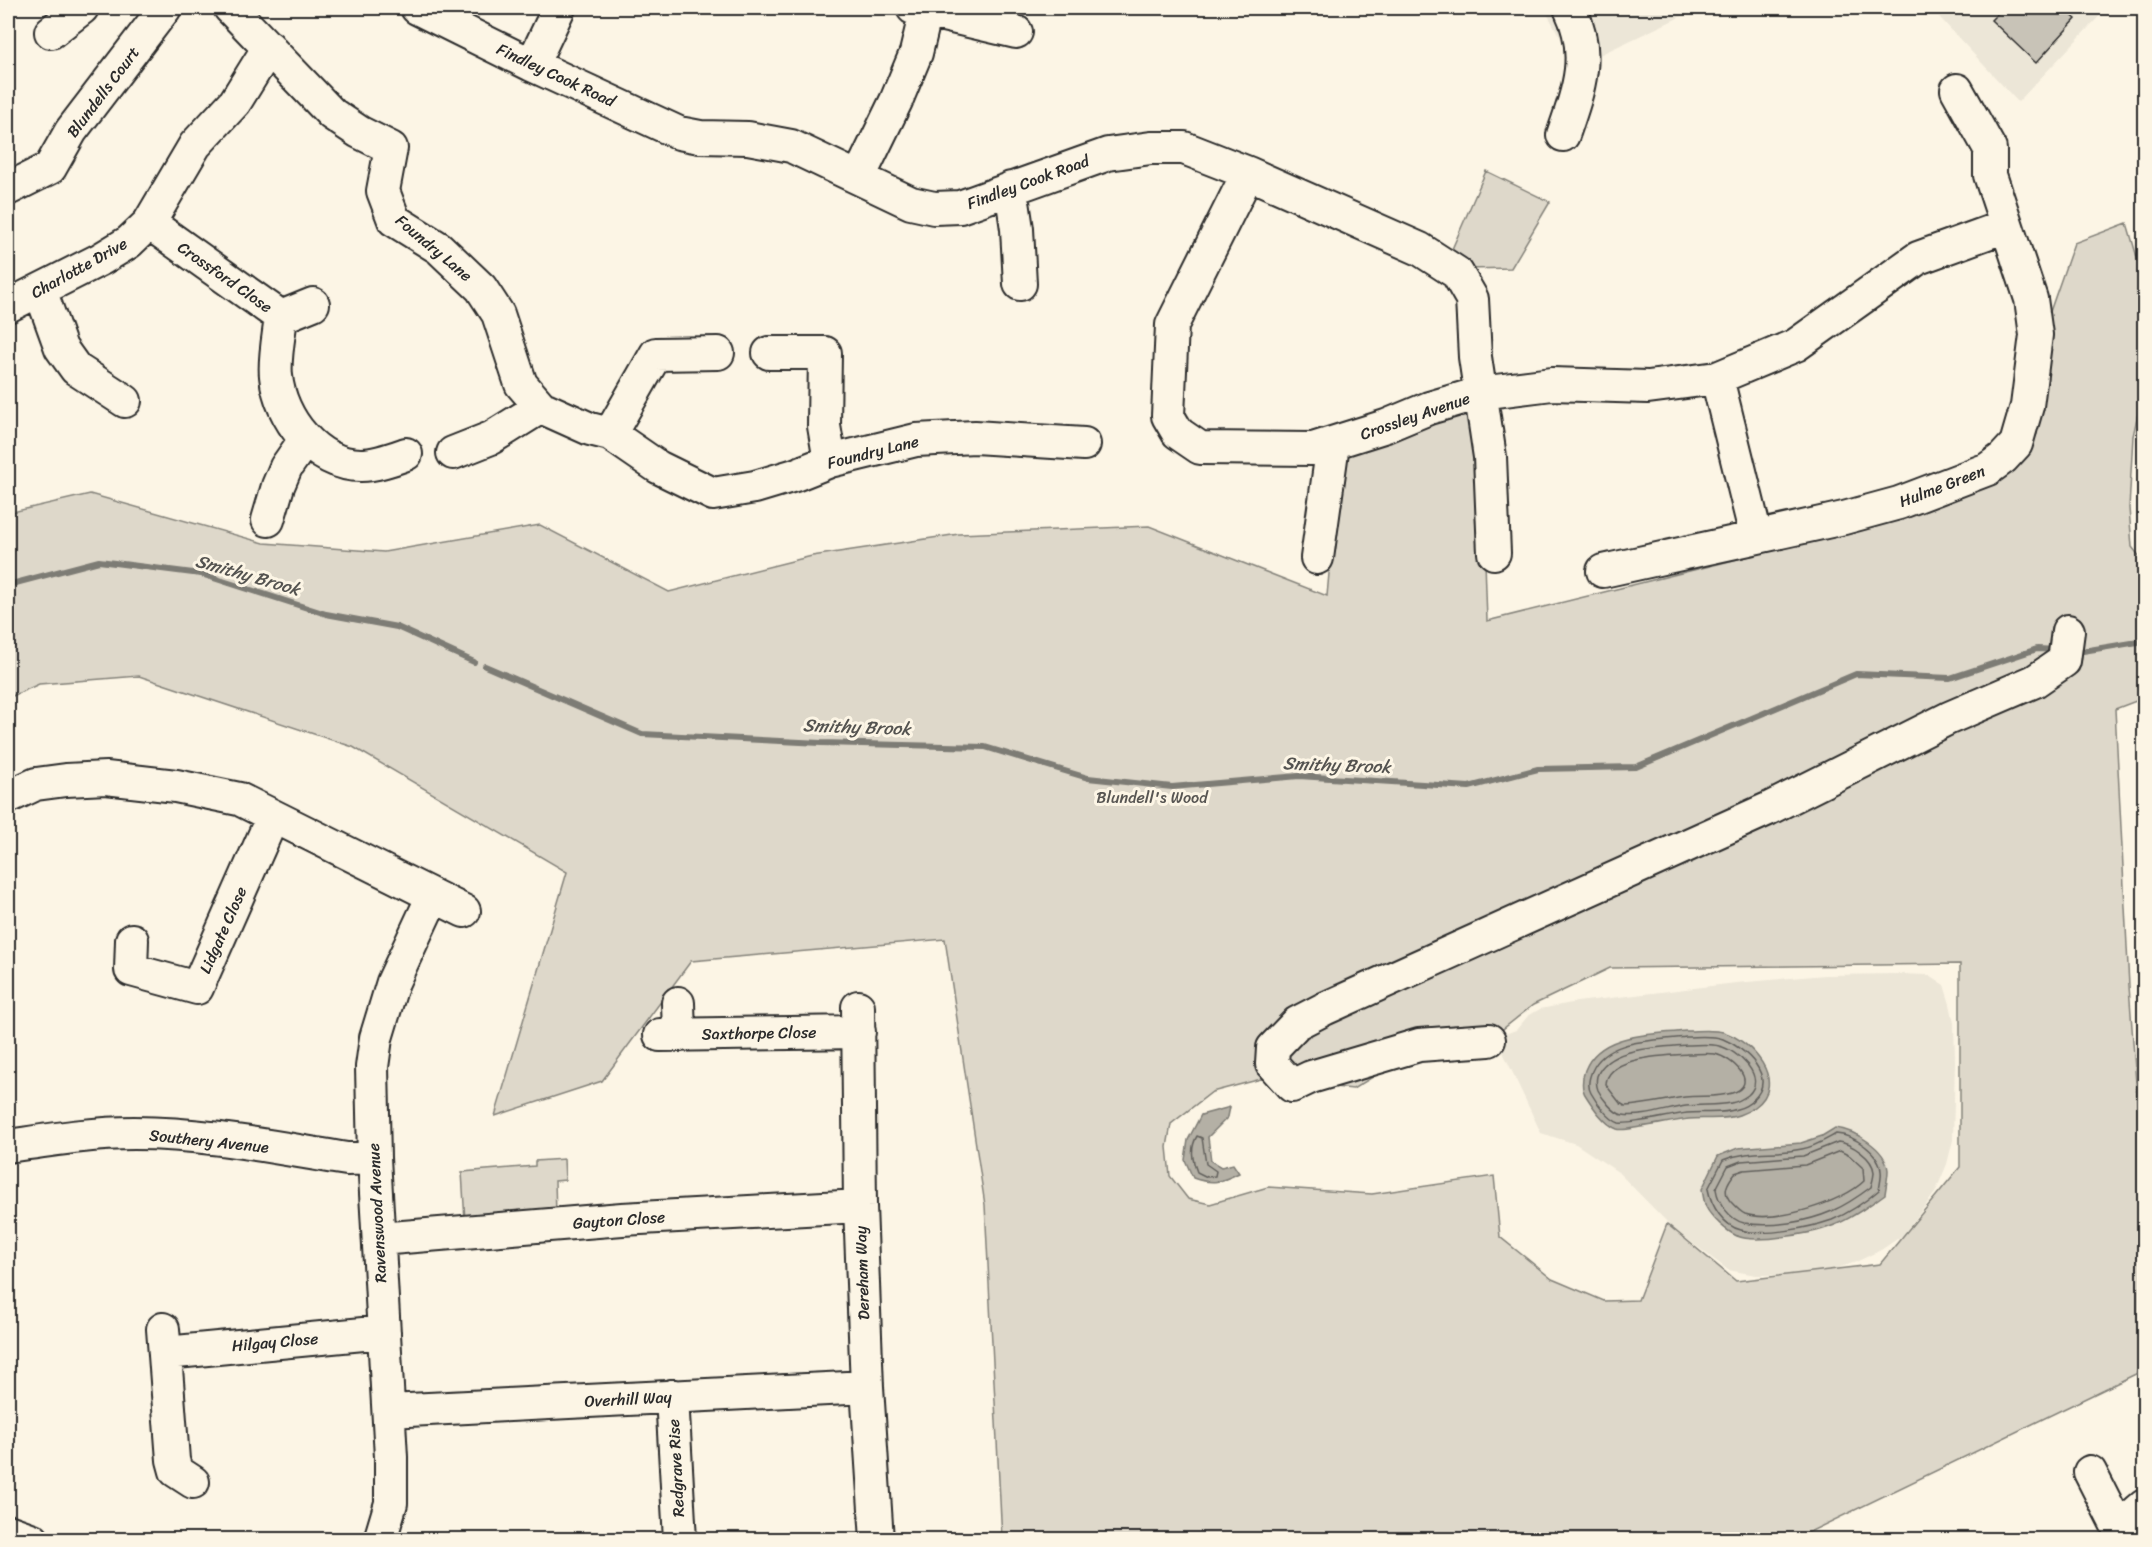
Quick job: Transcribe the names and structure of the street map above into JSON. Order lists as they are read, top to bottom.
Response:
{
  "streets": {
    "street": [
      "Findley Cook Road",
      "Blundells Court",
      "Foundry Lane",
      "Charlotte Drive",
      "Crossford Close",
      "Crossley Avenue",
      "Hulme Green",
      "Lidgate Close",
      "Saxthorpe Close",
      "Southery Avenue",
      "Ravenswood Avenue",
      "Gayton Close",
      "Dereham Way",
      "Hilgay Close",
      "Overhill Way",
      "Redgrave Rise"
    ]
  },
  "crossings": [
    ["Findley Cook Road", "Crossley Avenue"],
    ["Foundry Lane", "Charlotte Drive"],
    ["Charlotte Drive", "Crossford Close"],
    ["Crossley Avenue", "Hulme Green"],
    ["Saxthorpe Close", "Dereham Way"],
    ["Southery Avenue", "Ravenswood Avenue"],
    ["Ravenswood Avenue", "Gayton Close"],
    ["Ravenswood Avenue", "Hilgay Close"],
    ["Ravenswood Avenue", "Overhill Way"],
    ["Gayton Close", "Dereham Way"],
    ["Dereham Way", "Overhill Way"],
    ["Overhill Way", "Redgrave Rise"]
  ],
  "water": ["Smithy Brook"],
  "parks": ["Blundell's Wood"]
}
